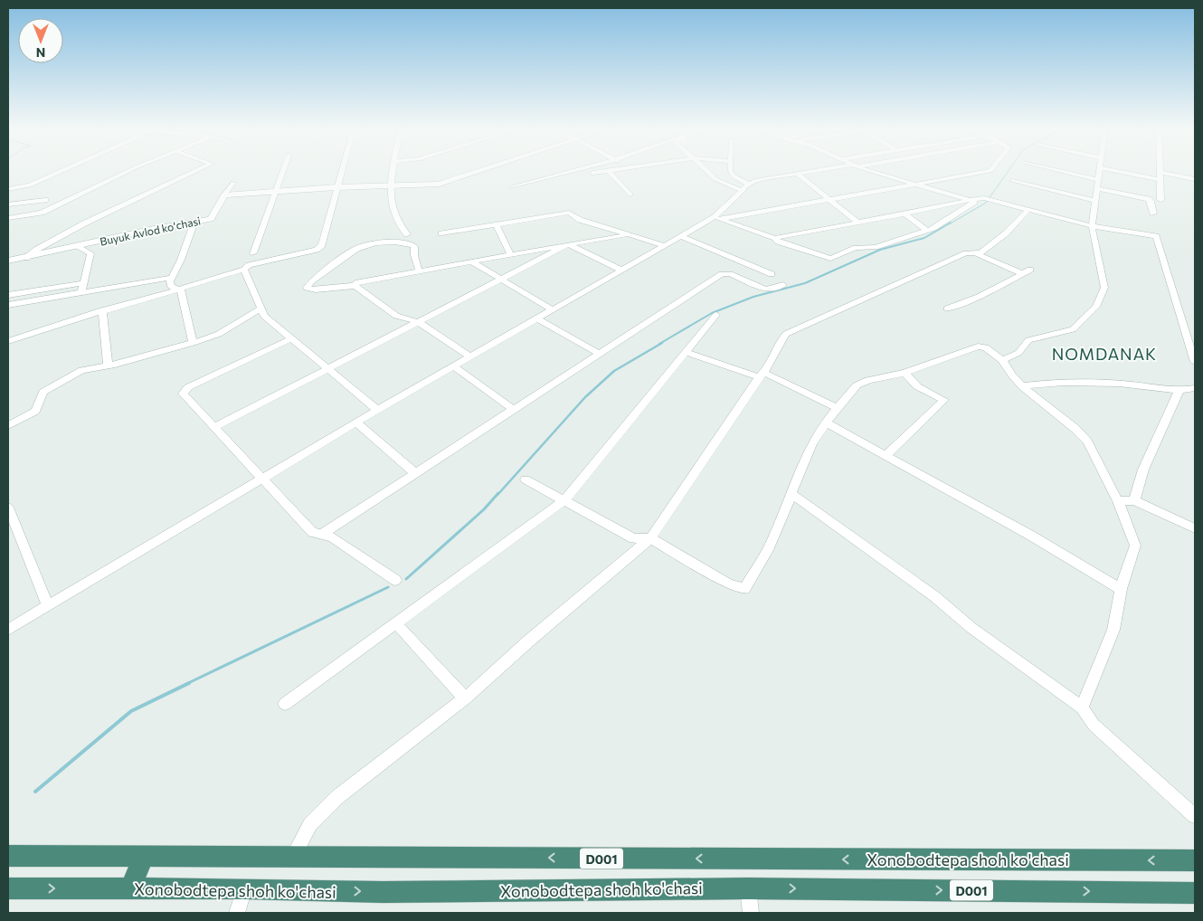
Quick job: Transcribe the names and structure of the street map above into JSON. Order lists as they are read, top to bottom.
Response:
{
  "streets": {
    "highway": ["D001", "Xonobodtepa shoh ko'chasi"],
    "street": ["Buyuk Avlod koʻchasi"]
  },
  "districts": ["NOMDANAK"],
  "north": "bottom"
}
